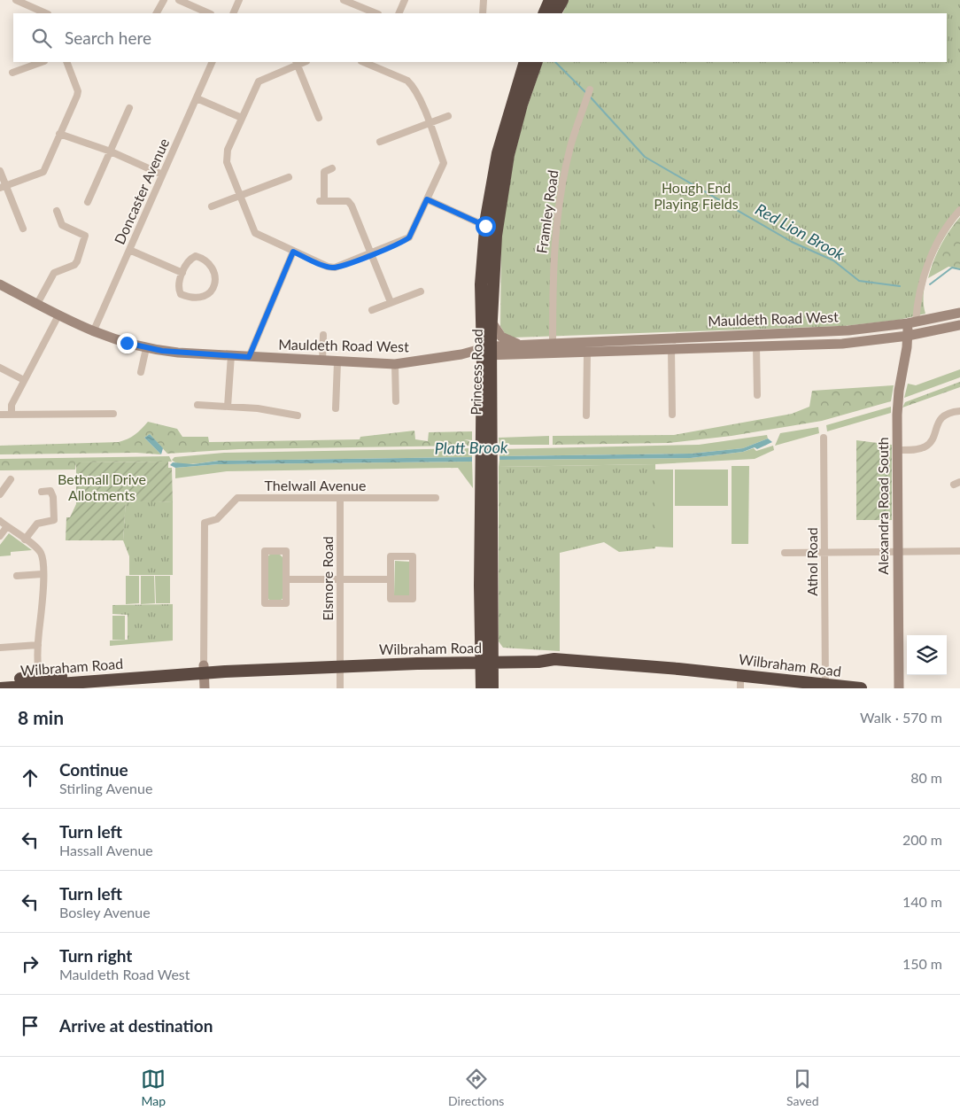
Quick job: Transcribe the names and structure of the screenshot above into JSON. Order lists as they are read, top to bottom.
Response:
{
  "streets": {
    "highway": ["Princess Road", "Wilbraham Road"],
    "street": [
      "Doncaster Avenue",
      "Framley Road",
      "Mauldeth Road West",
      "Thelwall Avenue",
      "Alexandra Road South",
      "Athol Road",
      "Elsmore Road"
    ]
  },
  "crossings": [
    ["Doncaster Avenue", "Mauldeth Road West"],
    ["Mauldeth Road West", "Princess Road"],
    ["Mauldeth Road West", "Alexandra Road South"],
    ["Princess Road", "Wilbraham Road"],
    ["Thelwall Avenue", "Elsmore Road"],
    ["Thelwall Avenue", "Wilbraham Road"],
    ["Athol Road", "Wilbraham Road"],
    ["Elsmore Road", "Wilbraham Road"]
  ],
  "water": ["Red Lion Brook", "Platt Brook"],
  "parks": ["Hough End Playing Fields", "Bethnall Drive Allotments"],
  "page": {
    "search": "Search here",
    "heading": ["8 min", "Walk · 570 m"],
    "list": [
      ["Continue", "Stirling Avenue", "80 m"],
      ["Turn left", "Hassall Avenue", "200 m"],
      ["Turn left", "Bosley Avenue", "140 m"],
      ["Turn right", "Mauldeth Road West", "150 m"],
      "Arrive at destination"
    ],
    "nav": ["Map", "Directions", "Saved"]
  }
}
